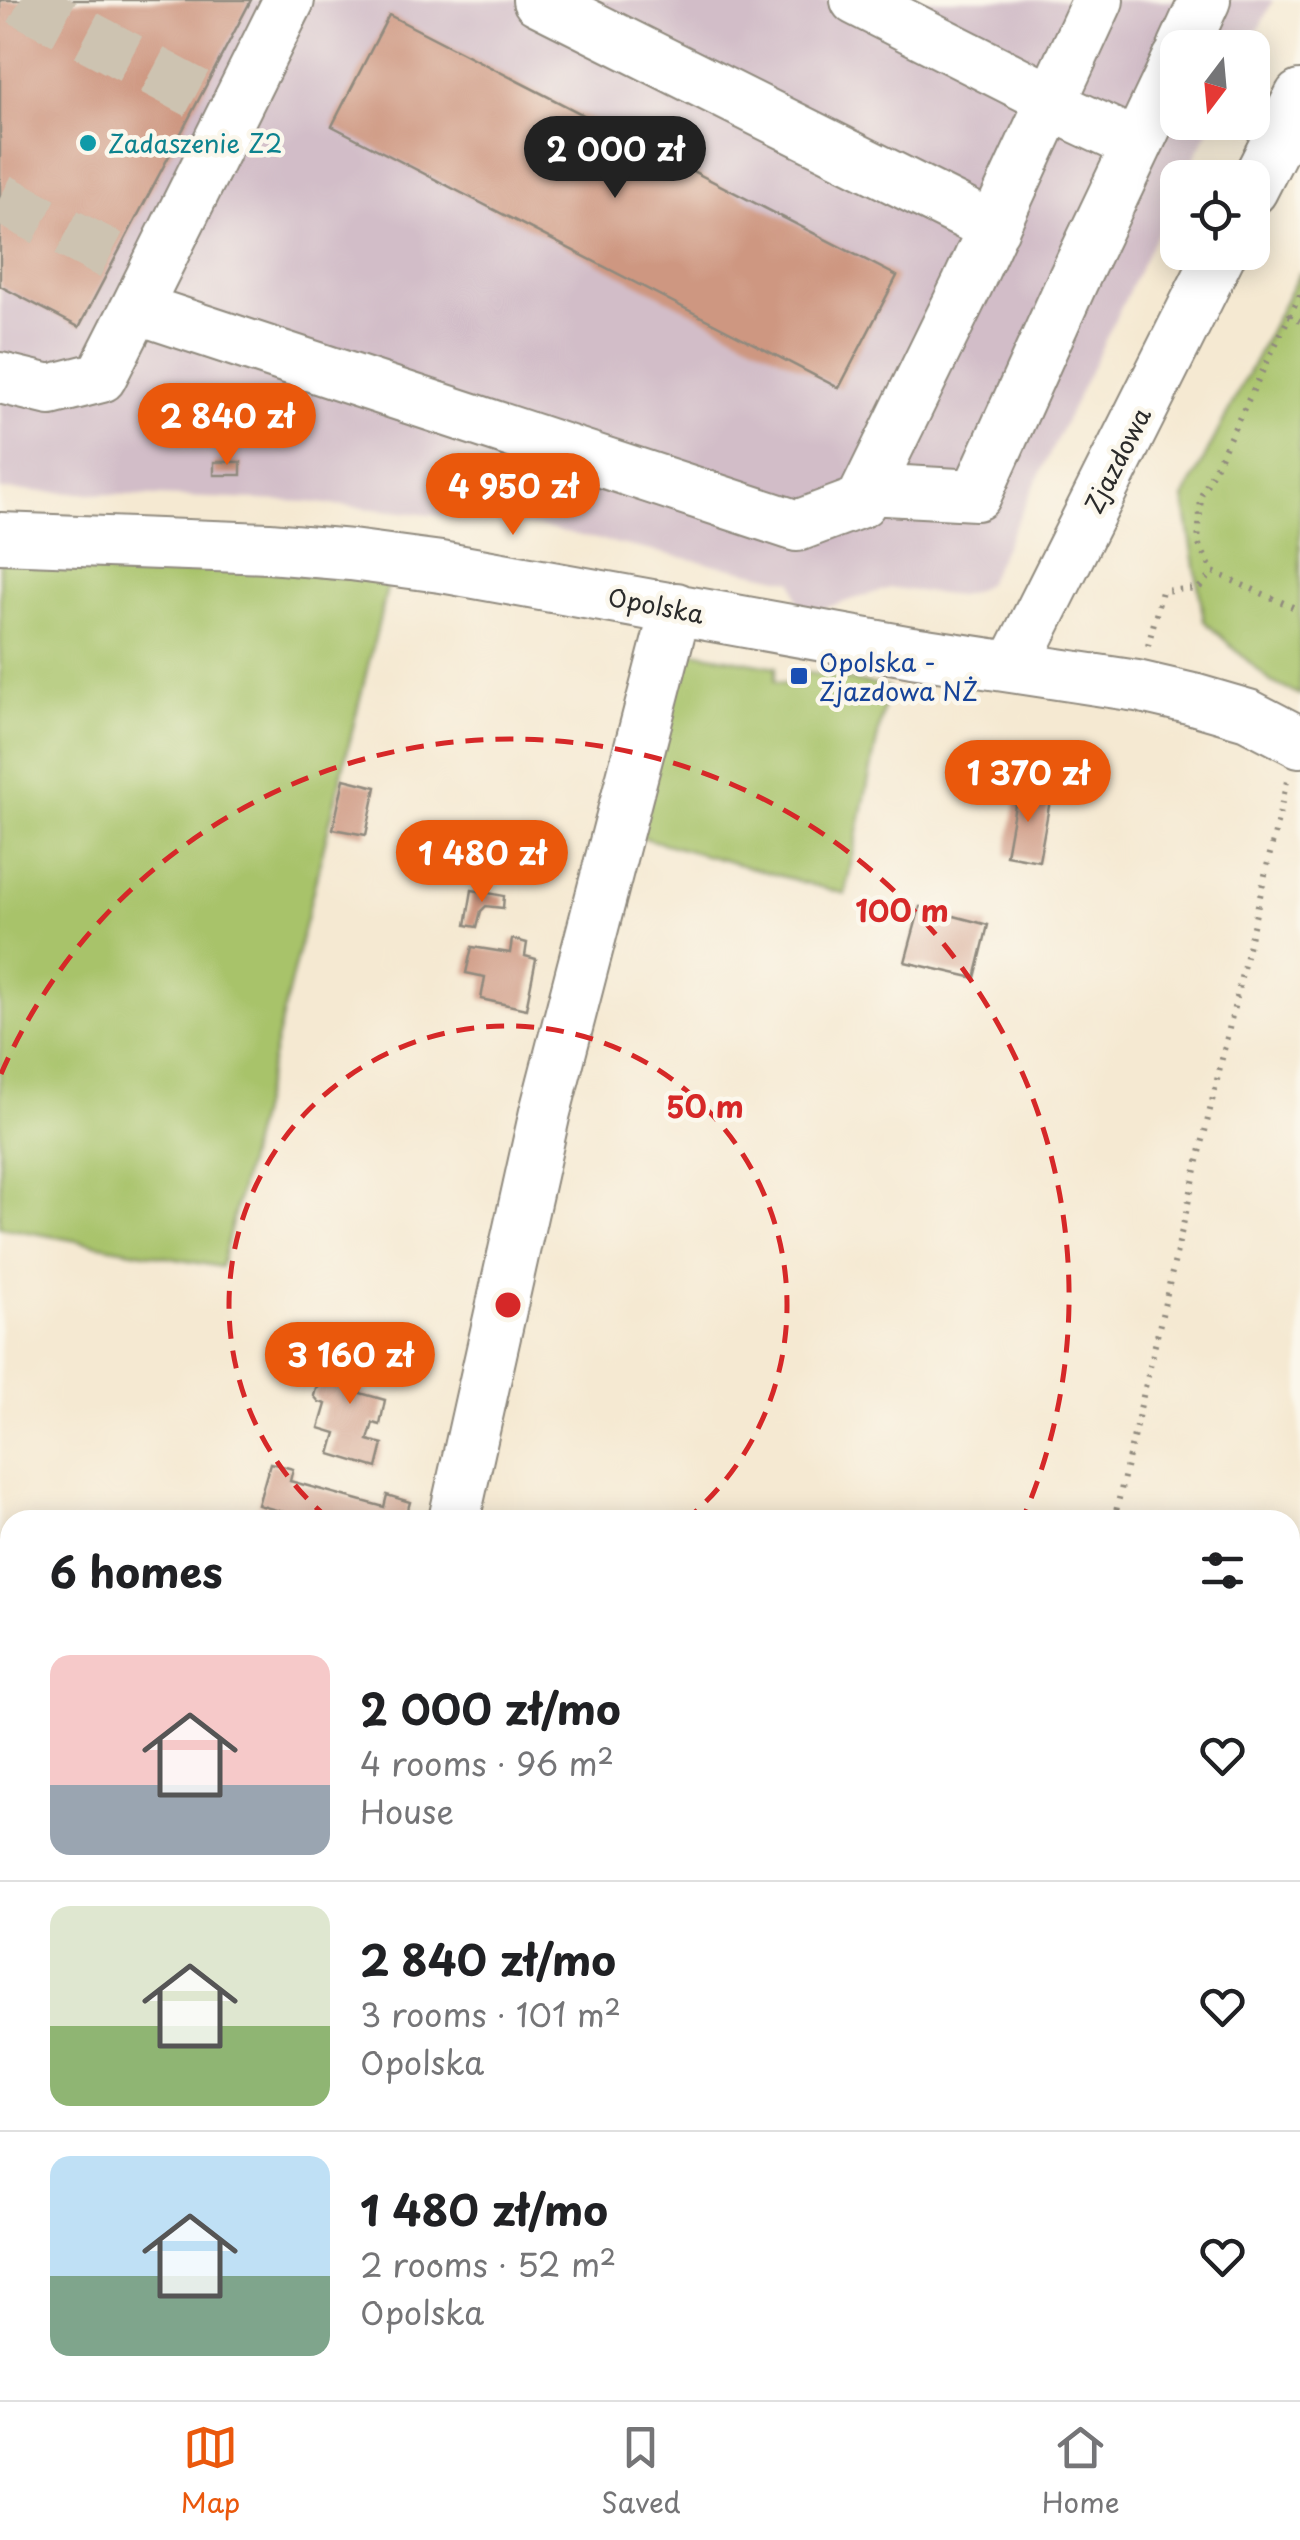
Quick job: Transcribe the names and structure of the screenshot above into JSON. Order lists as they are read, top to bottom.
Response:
{
  "streets": {
    "street": ["Zjazdowa", "Opolska"]
  },
  "crossings": [
    ["Zjazdowa", "Opolska"]
  ],
  "places": {
    "other": ["Zadaszenie Z2"],
    "transit": ["Opolska - Zjazdowa NŻ"]
  },
  "north": "bottom",
  "page": {
    "price": [
      "2 000 zł",
      "2 840 zł",
      "4 950 zł",
      "1 370 zł",
      "1 480 zł",
      "3 160 zł"
    ],
    "heading": "6 homes",
    "list": [
      {
        "name": "2 000 zł/mo",
        "note": "4 rooms · 96 m² · House"
      },
      {
        "name": "2 840 zł/mo",
        "note": "3 rooms · 101 m² · Opolska"
      },
      {
        "name": "1 480 zł/mo",
        "note": "2 rooms · 52 m² · Opolska"
      }
    ],
    "tabs": ["Map", "Saved", "Home"]
  },
  "rings": ["100 m", "50 m"]
}
